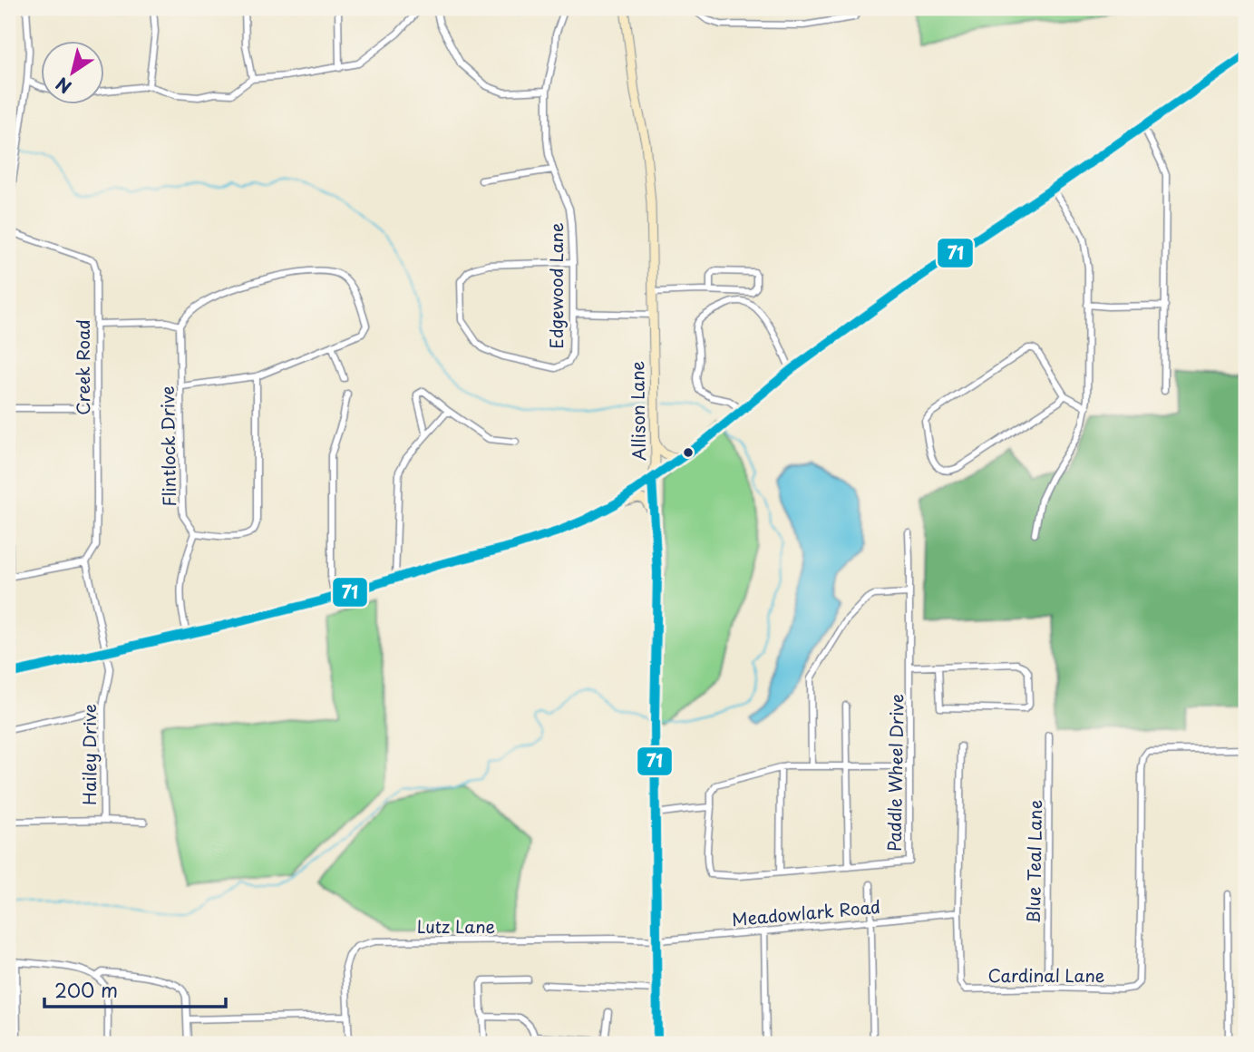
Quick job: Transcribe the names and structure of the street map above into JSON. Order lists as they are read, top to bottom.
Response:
{
  "streets": {
    "main road": ["Allison Lane"],
    "street": [
      "Edgewood Lane",
      "Creek Road",
      "Flintlock Drive",
      "Hailey Drive",
      "Paddle Wheel Drive",
      "Blue Teal Lane",
      "Meadowlark Road",
      "Lutz Lane",
      "Cardinal Lane"
    ]
  },
  "crossings": [
    ["Creek Road", "Hailey Drive"],
    ["Allison Lane", "Meadowlark Road"],
    ["Allison Lane", "Lutz Lane"],
    ["Blue Teal Lane", "Cardinal Lane"],
    ["Meadowlark Road", "Lutz Lane"],
    ["Meadowlark Road", "Cardinal Lane"]
  ],
  "lines": ["transit line 71"],
  "scale_bar": "200 m",
  "north": "bottom left"
}
